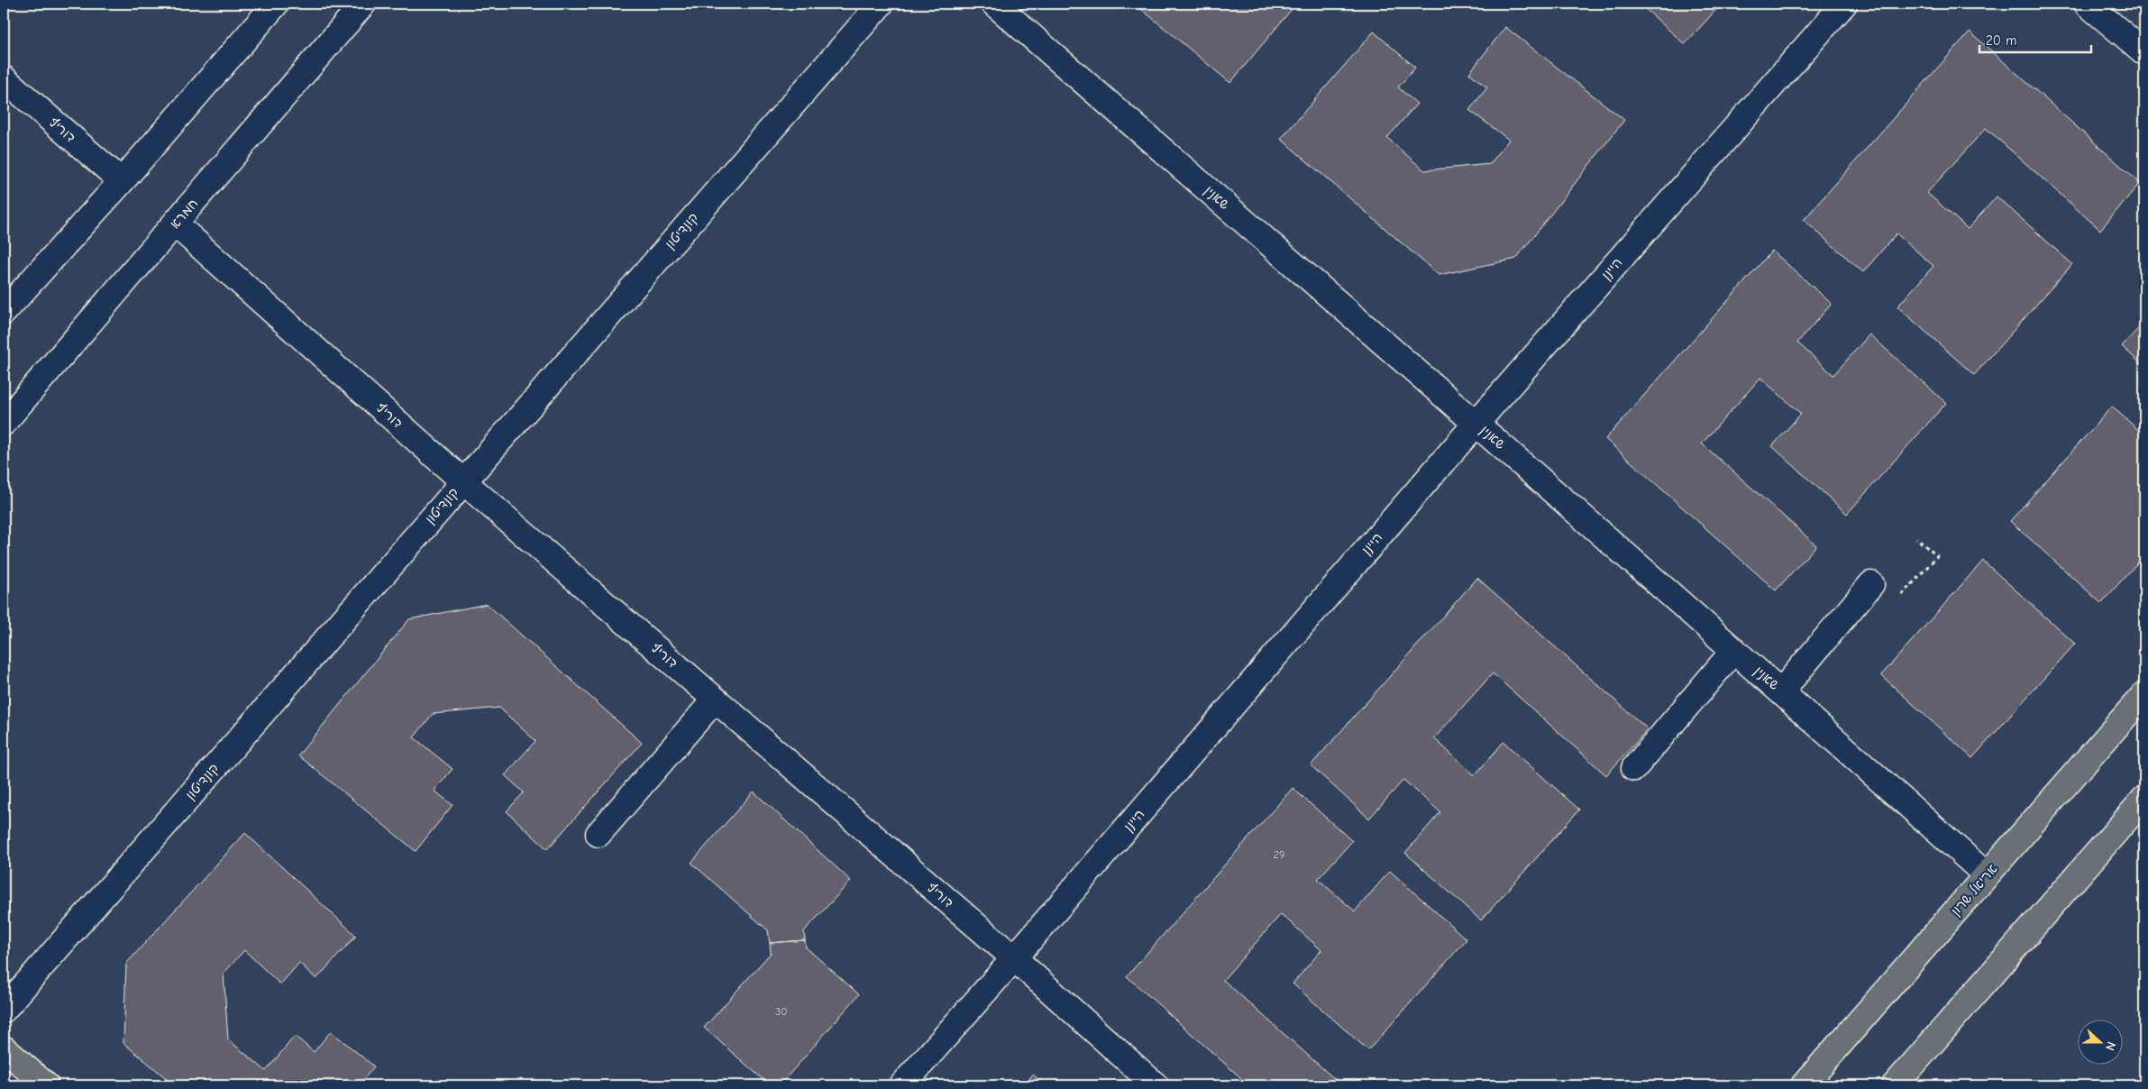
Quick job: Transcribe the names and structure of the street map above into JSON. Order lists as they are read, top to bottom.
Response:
{
  "streets": {
    "main road": ["אריאל שרון"],
    "street": [
      "דוריף",
      "שאנין",
      "חמרא",
      "קונדיטון",
      "היינן"
    ]
  },
  "crossings": [
    ["דוריף", "חמרא"],
    ["דוריף", "קונדיטון"],
    ["דוריף", "היינן"],
    ["שאנין", "היינן"],
    ["שאנין", "אריאל שרון"]
  ],
  "house_numbers": ["29", "30"],
  "scale_bar": "20 m",
  "north": "right"
}
